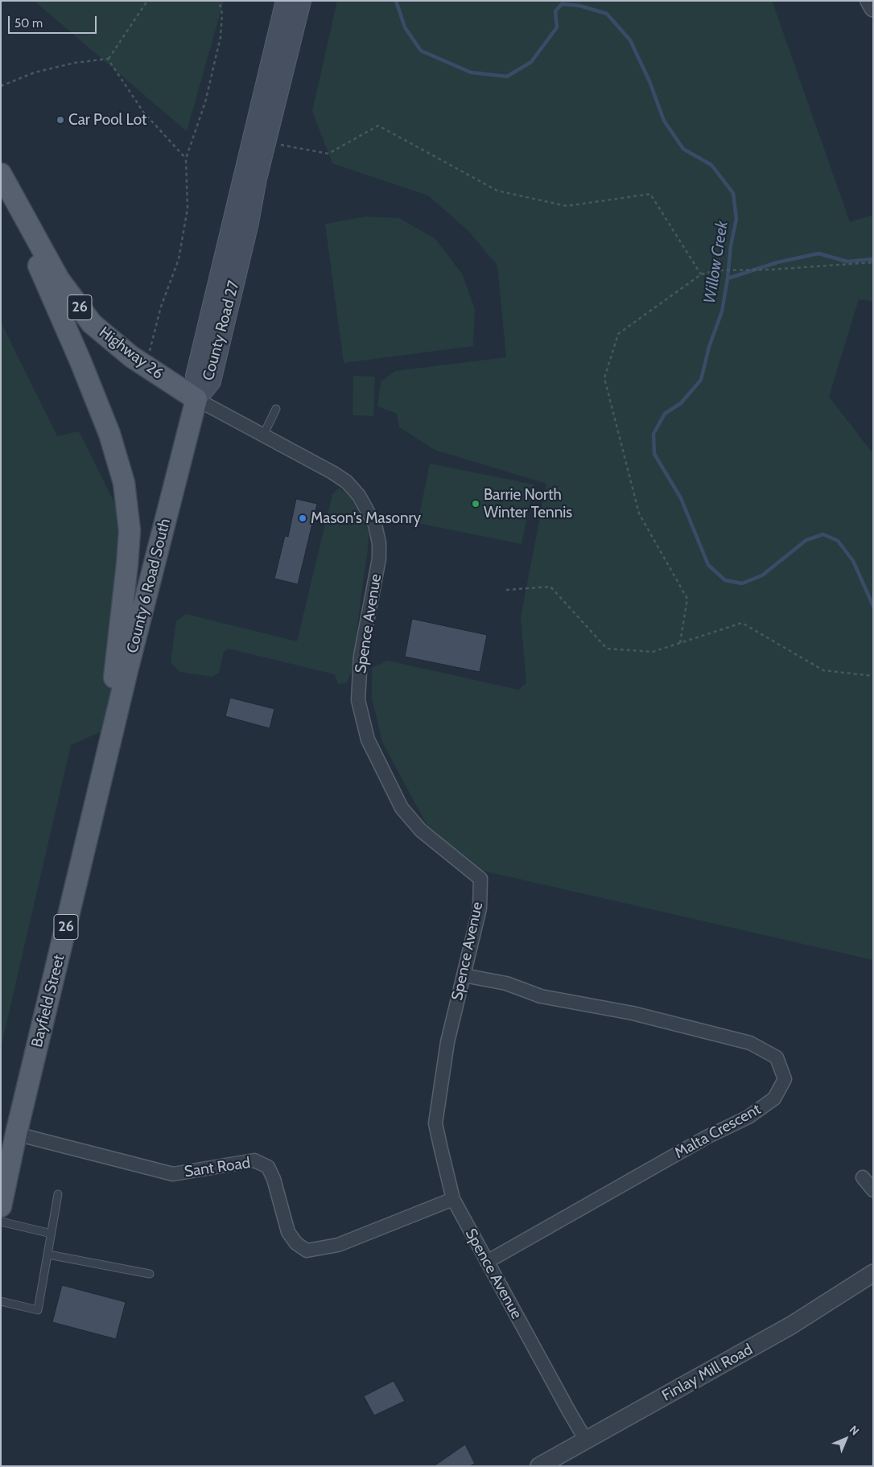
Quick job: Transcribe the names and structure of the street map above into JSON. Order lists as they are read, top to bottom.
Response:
{
  "streets": {
    "main road": [
      "26",
      "County Road 27",
      "Highway 26",
      "County 6 Road South",
      "Bayfield Street"
    ],
    "street": [
      "Spence Avenue",
      "Malta Crescent",
      "Sant Road",
      "Finlay Mill Road"
    ]
  },
  "crossings": [
    ["County Road 27", "Highway 26"],
    ["County Road 27", "County 6 Road South"],
    ["County Road 27", "Spence Avenue"],
    ["Highway 26", "County 6 Road South"],
    ["Highway 26", "Spence Avenue"],
    ["County 6 Road South", "Spence Avenue"],
    ["County 6 Road South", "Bayfield Street"],
    ["Spence Avenue", "Malta Crescent"],
    ["Spence Avenue", "Sant Road"],
    ["Spence Avenue", "Finlay Mill Road"],
    ["Bayfield Street", "Sant Road"]
  ],
  "water": ["Willow Creek"],
  "places": ["Car Pool Lot", "Barrie North Winter Tennis", "Mason's Masonry"],
  "scale_bar": "50 m",
  "north": "top right"
}
